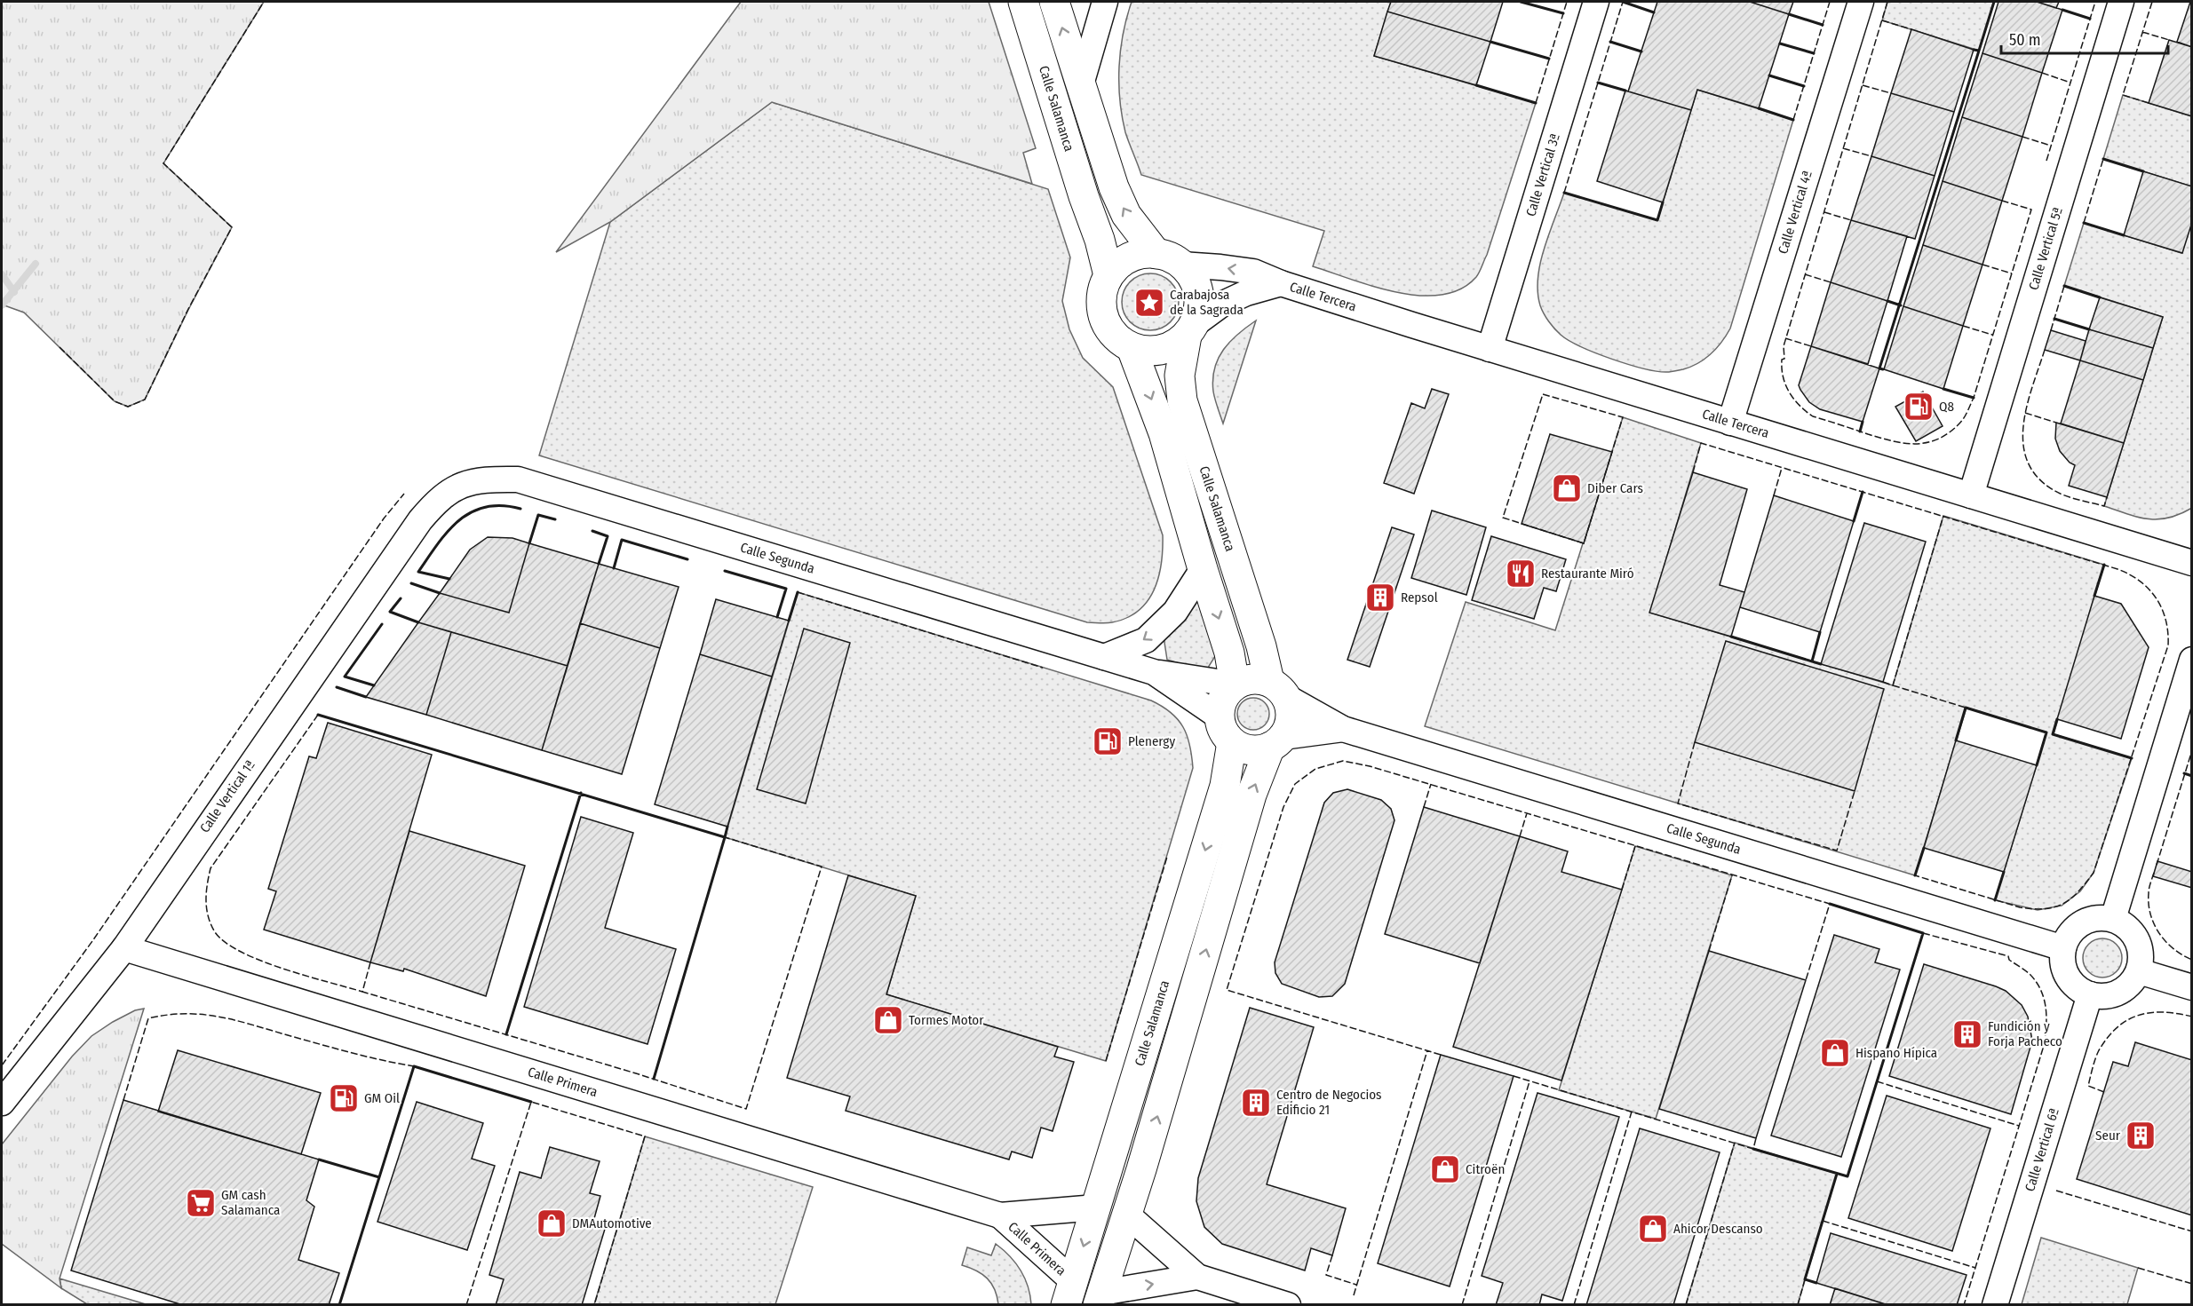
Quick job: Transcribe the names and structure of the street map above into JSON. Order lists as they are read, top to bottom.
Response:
{
  "streets": {
    "main road": ["Calle Salamanca"],
    "street": [
      "Calle Vertical 3ª",
      "Calle Vertical 4ª",
      "Calle Vertical 5ª",
      "Calle Tercera",
      "Calle Segunda",
      "Calle Vertical 1ª",
      "Calle Primera",
      "Calle Vertical 6ª"
    ]
  },
  "crossings": [
    ["Calle Salamanca", "Calle Tercera"],
    ["Calle Salamanca", "Calle Segunda"],
    ["Calle Salamanca", "Calle Primera"],
    ["Calle Vertical 3ª", "Calle Tercera"],
    ["Calle Vertical 4ª", "Calle Tercera"],
    ["Calle Vertical 5ª", "Calle Tercera"],
    ["Calle Segunda", "Calle Vertical 1ª"],
    ["Calle Segunda", "Calle Vertical 6ª"],
    ["Calle Vertical 1ª", "Calle Primera"]
  ],
  "places": {
    "place": ["Carabajosa de la Sagrada"],
    "fuel station": ["Q8", "Plenergy", "GM Oil"],
    "shop": [
      "Diber Cars",
      "Tormes Motor",
      "Hispano Hípica",
      "Citroën",
      "DMAutomotive",
      "Ahicor Descanso"
    ],
    "restaurant": ["Restaurante Miró"],
    "building": [
      "Repsol",
      "Fundición y Forja Pacheco",
      "Centro de Negocios Edificio 21",
      "Seur"
    ],
    "supermarket": ["GM cash Salamanca"]
  },
  "scale_bar": "50 m"
}
